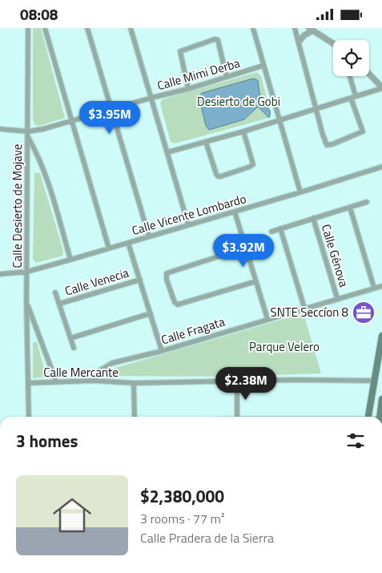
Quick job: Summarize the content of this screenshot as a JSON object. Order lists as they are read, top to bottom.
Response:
{
  "streets": {
    "street": [
      "Calle Mimi Derba",
      "Calle Desierto de Mojave",
      "Calle Vicente Lombardo",
      "Calle Génova",
      "Calle Venecia",
      "Calle Fragata",
      "Calle Mercante"
    ]
  },
  "crossings": [
    ["Calle Mimi Derba", "Calle Desierto de Mojave"],
    ["Calle Desierto de Mojave", "Calle Vicente Lombardo"],
    ["Calle Desierto de Mojave", "Calle Mercante"],
    ["Calle Génova", "Calle Fragata"],
    ["Calle Fragata", "Calle Mercante"]
  ],
  "parks": ["Desierto de Gobi", "Parque Velero"],
  "places": {
    "office": ["SNTE Seccíon 8"]
  },
  "page": {
    "status": "08:08",
    "price": ["$3.95M", "$3.92M", "$2.38M"],
    "heading": "3 homes",
    "list": [
      {
        "name": "$2,380,000",
        "note": "3 rooms · 77 m² · Calle Pradera de la Sierra"
      }
    ]
  }
}
